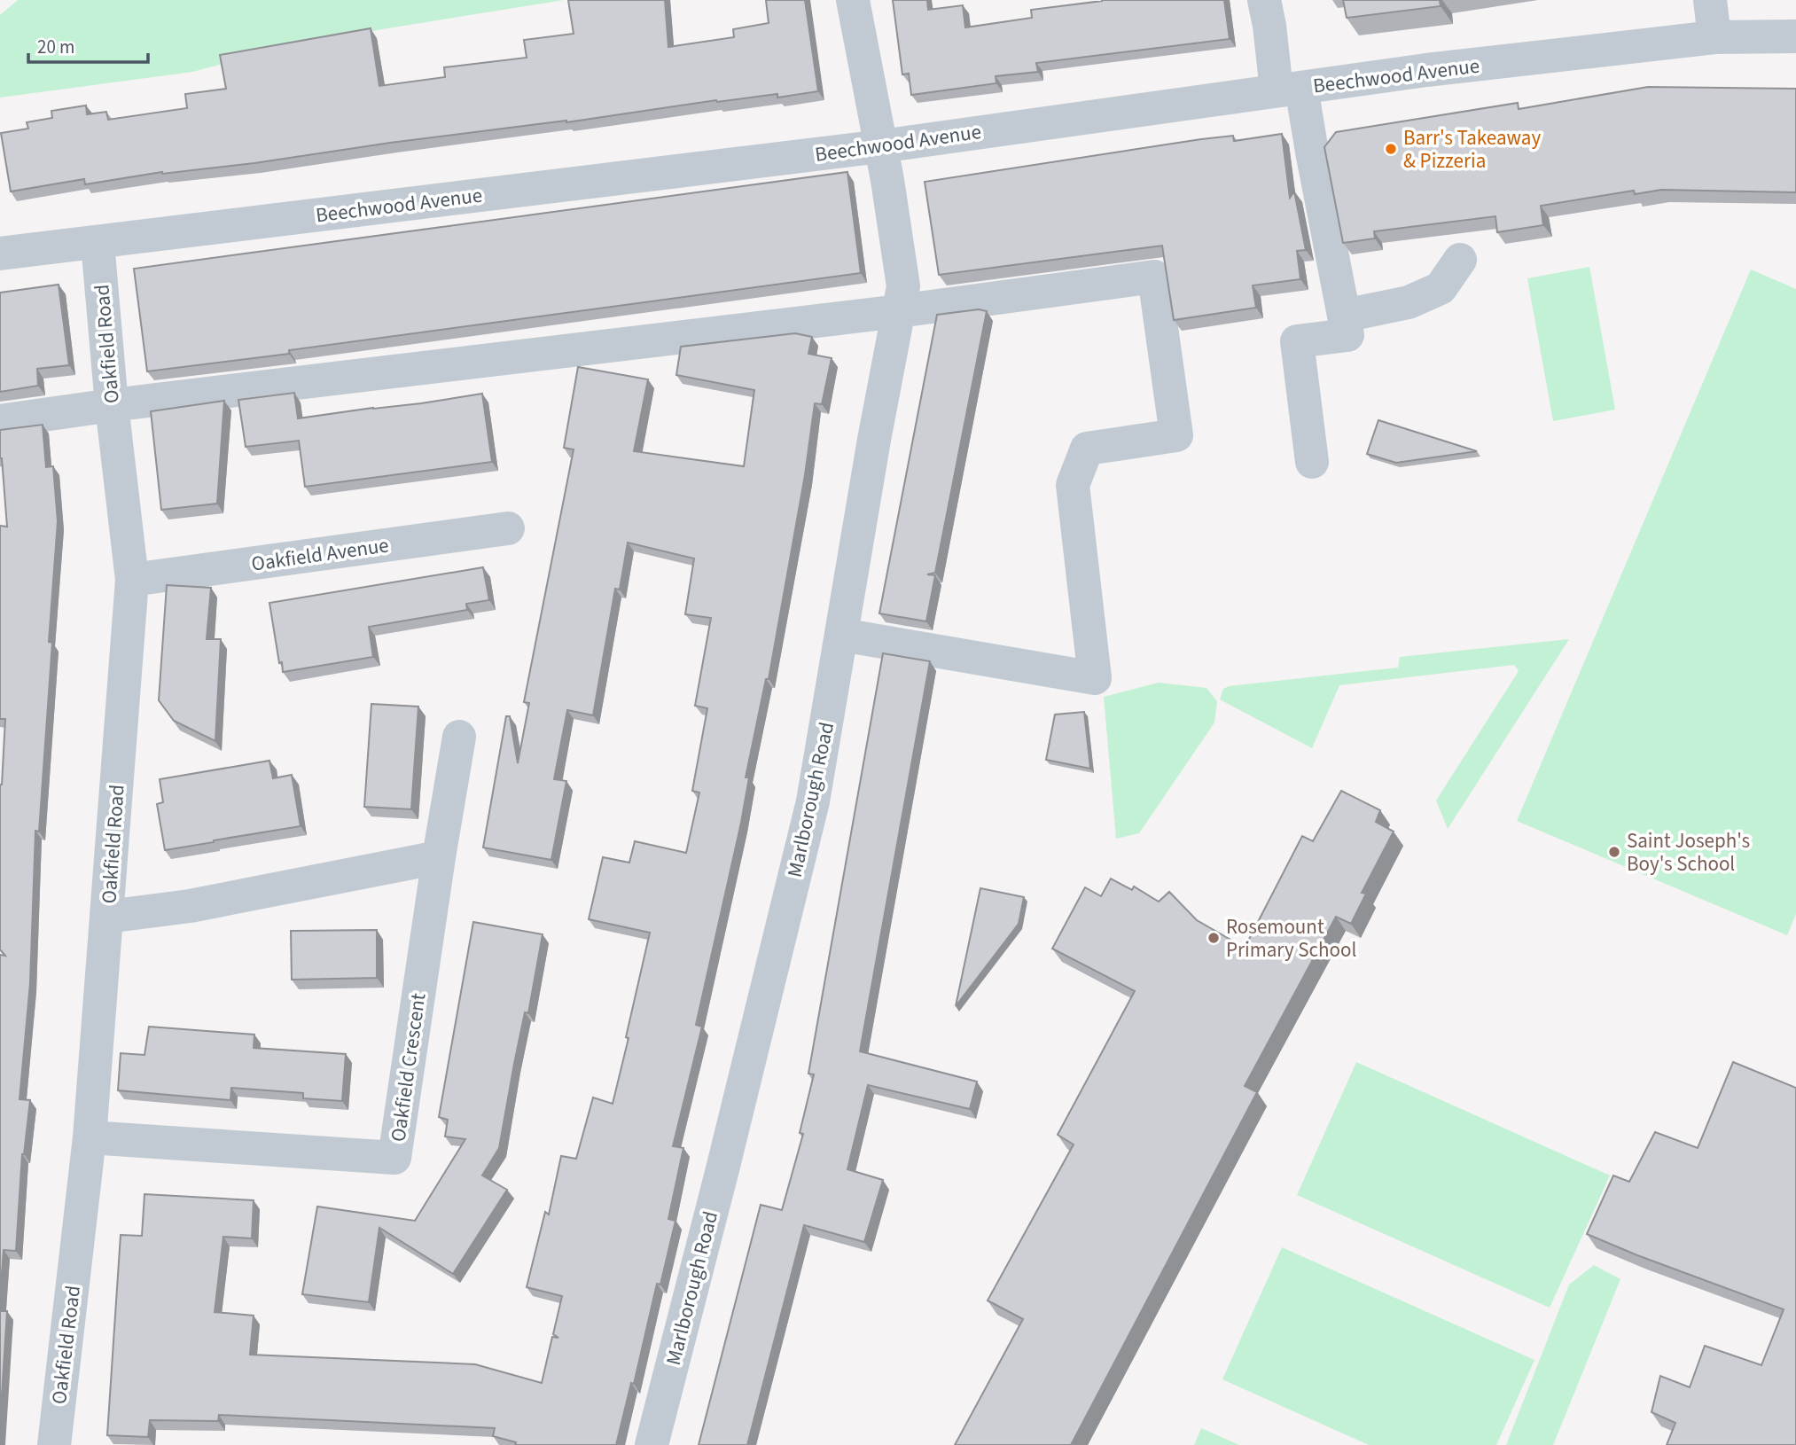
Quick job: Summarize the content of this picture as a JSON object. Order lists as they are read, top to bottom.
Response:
{
  "streets": {
    "street": [
      "Beechwood Avenue",
      "Oakfield Road",
      "Oakfield Avenue",
      "Marlborough Road",
      "Oakfield Crescent"
    ]
  },
  "crossings": [
    ["Beechwood Avenue", "Oakfield Road"],
    ["Beechwood Avenue", "Marlborough Road"],
    ["Oakfield Road", "Oakfield Avenue"],
    ["Oakfield Road", "Oakfield Crescent"]
  ],
  "places": ["Barr's Takeaway & Pizzeria", "Saint Joseph's Boy's School", "Rosemount Primary School"],
  "scale_bar": "20 m"
}
